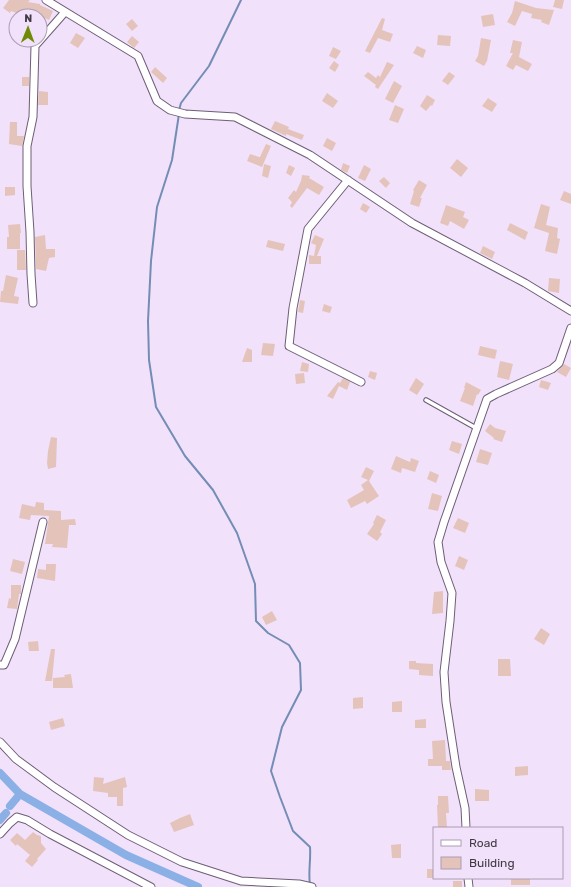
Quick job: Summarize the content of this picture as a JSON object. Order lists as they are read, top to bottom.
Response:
{
  "legend": ["Road", "Building"],
  "north": "top"
}
